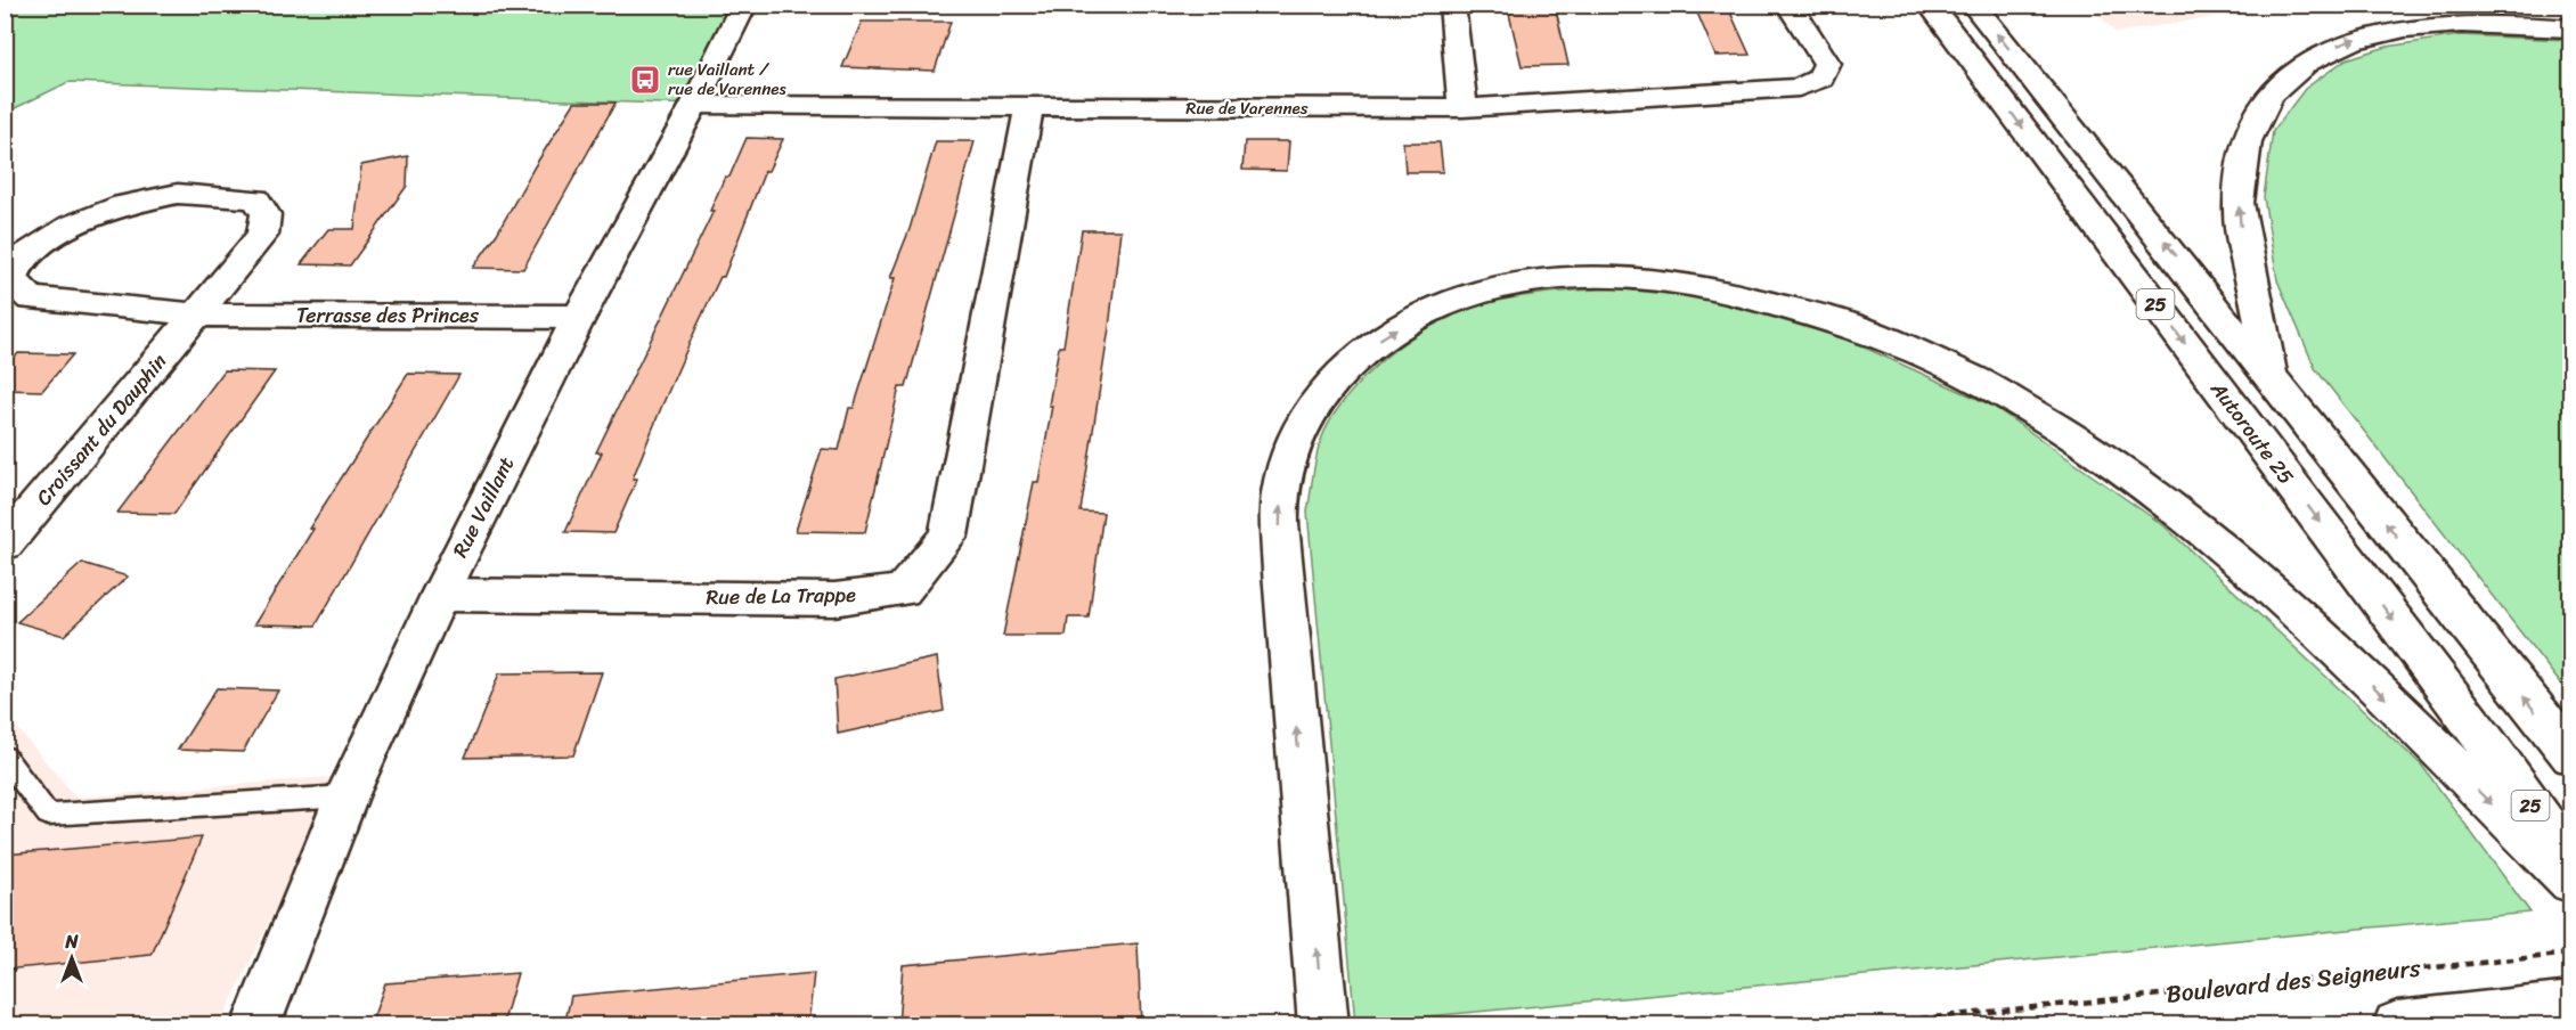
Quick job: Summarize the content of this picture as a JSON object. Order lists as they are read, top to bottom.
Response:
{
  "streets": {
    "main road": [
      "Rue de Varennes",
      "25",
      "Terrasse des Princes",
      "Croissant du Dauphin",
      "Autoroute 25",
      "Rue Vaillant",
      "Rue de La Trappe"
    ],
    "path": ["Boulevard des Seigneurs"]
  },
  "crossings": [
    ["Rue de Varennes", "Rue Vaillant"],
    ["Rue de Varennes", "Rue de La Trappe"],
    ["Terrasse des Princes", "Croissant du Dauphin"],
    ["Terrasse des Princes", "Rue Vaillant"],
    ["Rue Vaillant", "Rue de La Trappe"]
  ],
  "places": {
    "bus stop": ["rue Vaillant / rue de Varennes"]
  },
  "north": "top"
}
